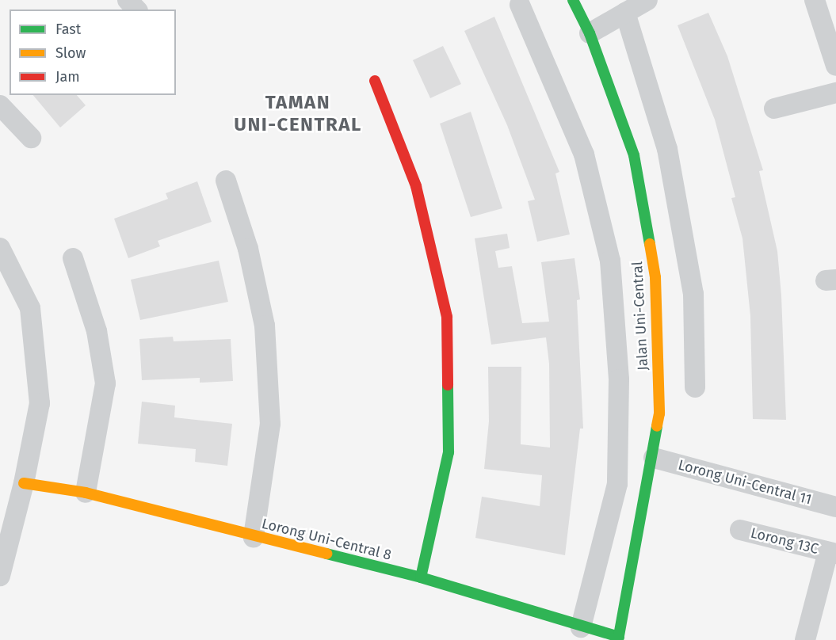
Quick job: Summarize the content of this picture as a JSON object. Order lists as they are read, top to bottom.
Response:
{
  "streets": {
    "street": [
      "Jalan Uni-Central",
      "Lorong Uni-Central 11",
      "Lorong Uni-Central 8",
      "Lorong 13C"
    ]
  },
  "crossings": [
    ["Jalan Uni-Central", "Lorong Uni-Central 11"],
    ["Jalan Uni-Central", "Lorong Uni-Central 8"]
  ],
  "districts": ["TAMAN UNI-CENTRAL"],
  "legend": ["Fast", "Slow", "Jam"]
}
